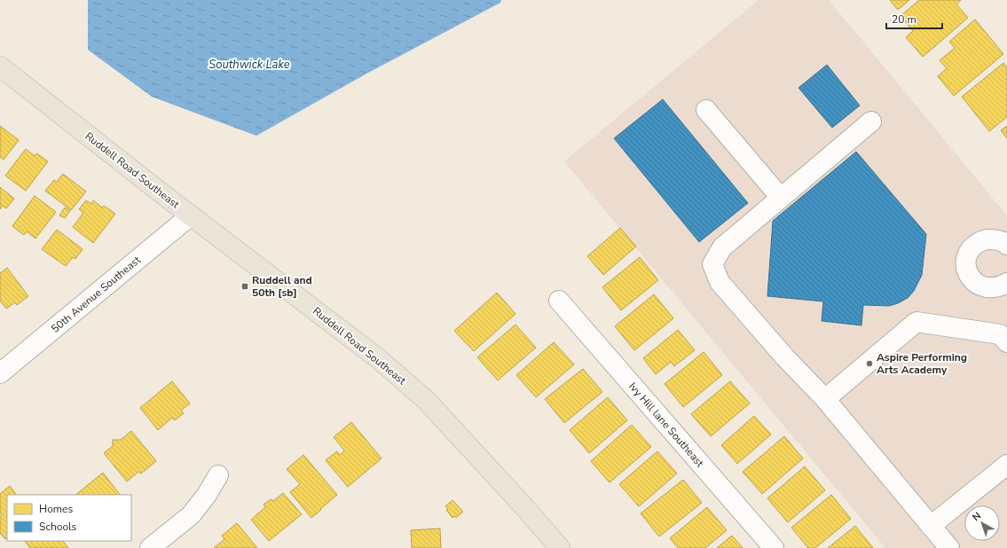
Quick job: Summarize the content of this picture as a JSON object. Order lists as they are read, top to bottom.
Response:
{
  "streets": {
    "main road": ["Ruddell Road Southeast"],
    "street": ["50th Avenue Southeast", "Ivy Hill lane Southeast"]
  },
  "crossings": [
    ["Ruddell Road Southeast", "50th Avenue Southeast"]
  ],
  "water": ["Southwick Lake"],
  "places": {
    "transit": ["Ruddell and 50th [sb]"],
    "other": ["Aspire Performing Arts Academy"]
  },
  "legend": ["Homes", "Schools"],
  "scale_bar": "20 m",
  "north": "top left"
}
